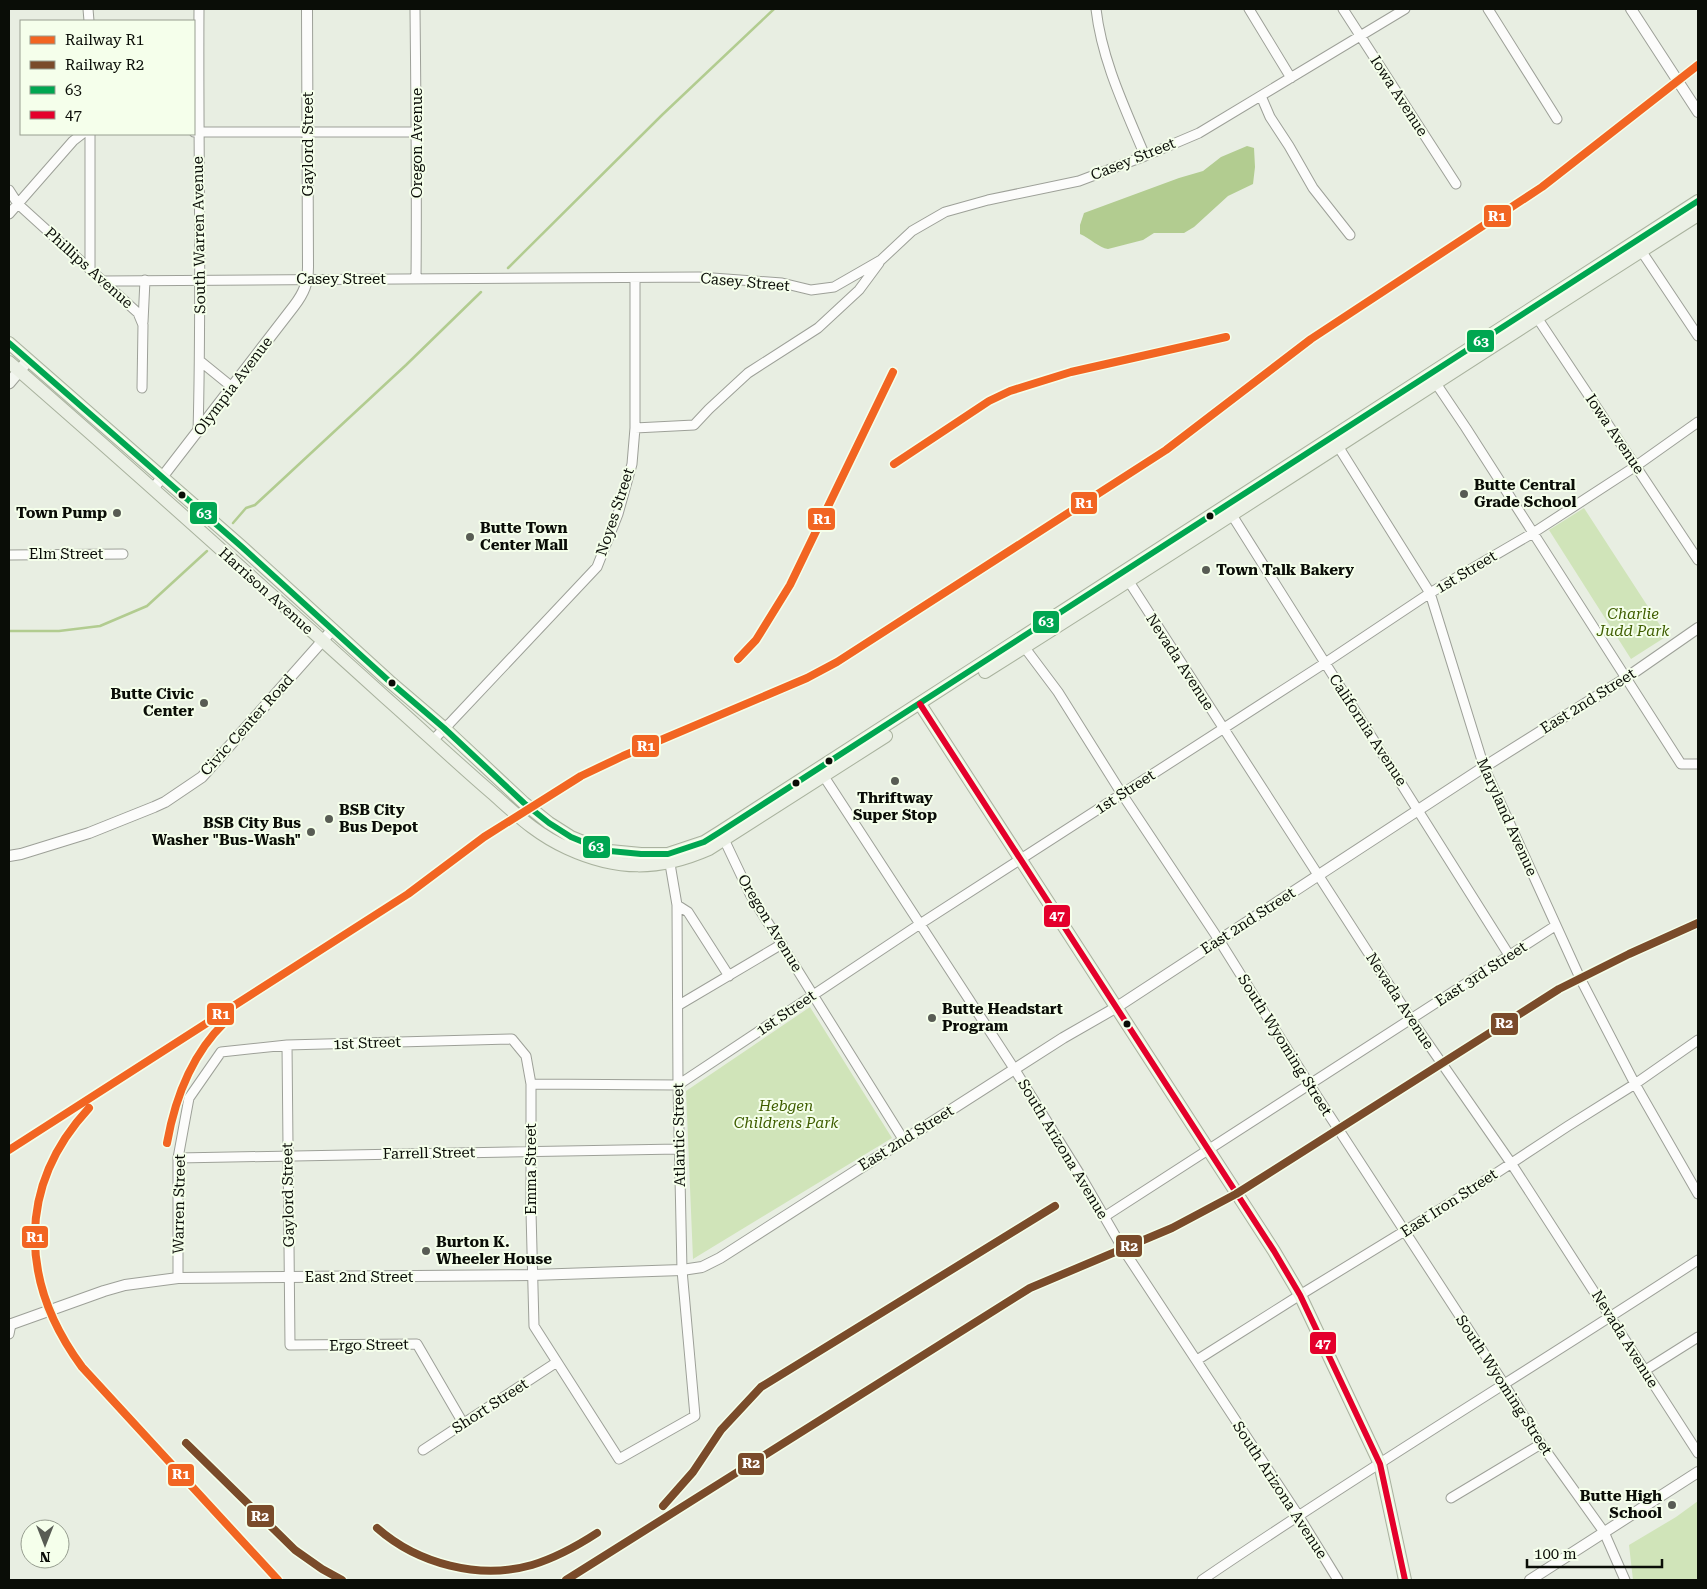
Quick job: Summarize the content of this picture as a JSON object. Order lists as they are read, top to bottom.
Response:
{
  "streets": {
    "main road": ["Harrison Avenue"],
    "street": [
      "Iowa Avenue",
      "Oregon Avenue",
      "Gaylord Street",
      "Casey Street",
      "South Warren Avenue",
      "Phillips Avenue",
      "Olympia Avenue",
      "Noyes Street",
      "Elm Street",
      "1st Street",
      "Nevada Avenue",
      "East 2nd Street",
      "Civic Center Road",
      "California Avenue",
      "Maryland Avenue",
      "East 3rd Street",
      "South Wyoming Street",
      "Atlantic Street",
      "South Arizona Avenue",
      "Farrell Street",
      "Emma Street",
      "East Iron Street",
      "Warren Street",
      "Ergo Street",
      "Short Street"
    ]
  },
  "crossings": [
    ["Iowa Avenue", "Casey Street"],
    ["Iowa Avenue", "1st Street"],
    ["Oregon Avenue", "Casey Street"],
    ["Oregon Avenue", "1st Street"],
    ["Oregon Avenue", "East 2nd Street"],
    ["Gaylord Street", "Casey Street"],
    ["Gaylord Street", "Olympia Avenue"],
    ["Gaylord Street", "1st Street"],
    ["Gaylord Street", "East 2nd Street"],
    ["Gaylord Street", "Farrell Street"],
    ["Gaylord Street", "Ergo Street"],
    ["Casey Street", "South Warren Avenue"],
    ["Casey Street", "Phillips Avenue"],
    ["Casey Street", "Olympia Avenue"],
    ["Casey Street", "Noyes Street"],
    ["South Warren Avenue", "Olympia Avenue"],
    ["Olympia Avenue", "Harrison Avenue"],
    ["Noyes Street", "Harrison Avenue"],
    ["1st Street", "Nevada Avenue"],
    ["1st Street", "California Avenue"],
    ["1st Street", "Maryland Avenue"],
    ["1st Street", "South Wyoming Street"],
    ["1st Street", "Atlantic Street"],
    ["1st Street", "South Arizona Avenue"],
    ["1st Street", "Emma Street"],
    ["1st Street", "Warren Street"],
    ["Harrison Avenue", "Civic Center Road"],
    ["Harrison Avenue", "Atlantic Street"],
    ["Nevada Avenue", "East 2nd Street"],
    ["Nevada Avenue", "East 3rd Street"],
    ["Nevada Avenue", "East Iron Street"],
    ["East 2nd Street", "California Avenue"],
    ["East 2nd Street", "Maryland Avenue"],
    ["East 2nd Street", "South Wyoming Street"],
    ["East 2nd Street", "Atlantic Street"],
    ["East 2nd Street", "South Arizona Avenue"],
    ["East 2nd Street", "Emma Street"],
    ["East 2nd Street", "Warren Street"],
    ["California Avenue", "East 3rd Street"],
    ["Maryland Avenue", "East 3rd Street"],
    ["Maryland Avenue", "East Iron Street"],
    ["East 3rd Street", "South Wyoming Street"],
    ["East 3rd Street", "South Arizona Avenue"],
    ["South Wyoming Street", "East Iron Street"],
    ["Atlantic Street", "Farrell Street"],
    ["Atlantic Street", "Emma Street"],
    ["South Arizona Avenue", "East Iron Street"],
    ["Farrell Street", "Emma Street"],
    ["Farrell Street", "Warren Street"],
    ["Emma Street", "Short Street"],
    ["Ergo Street", "Short Street"]
  ],
  "parks": ["Charlie Judd Park", "Hebgen Childrens Park"],
  "places": [
    "Butte Central Grade School",
    "Town Pump",
    "Butte Town Center Mall",
    "Town Talk Bakery",
    "Butte Civic Center",
    "Thriftway Super Stop",
    "BSB City Bus Depot",
    "BSB City Bus Washer \"Bus-Wash\"",
    "Butte Headstart Program",
    "Burton K. Wheeler House",
    "Butte High School"
  ],
  "lines": [
    "rail line R1",
    "transit line 63",
    "transit line 47",
    "rail line R2"
  ],
  "legend": [
    "Railway R1",
    "Railway R2",
    "63",
    "47"
  ],
  "scale_bar": "100 m",
  "north": "bottom"
}
